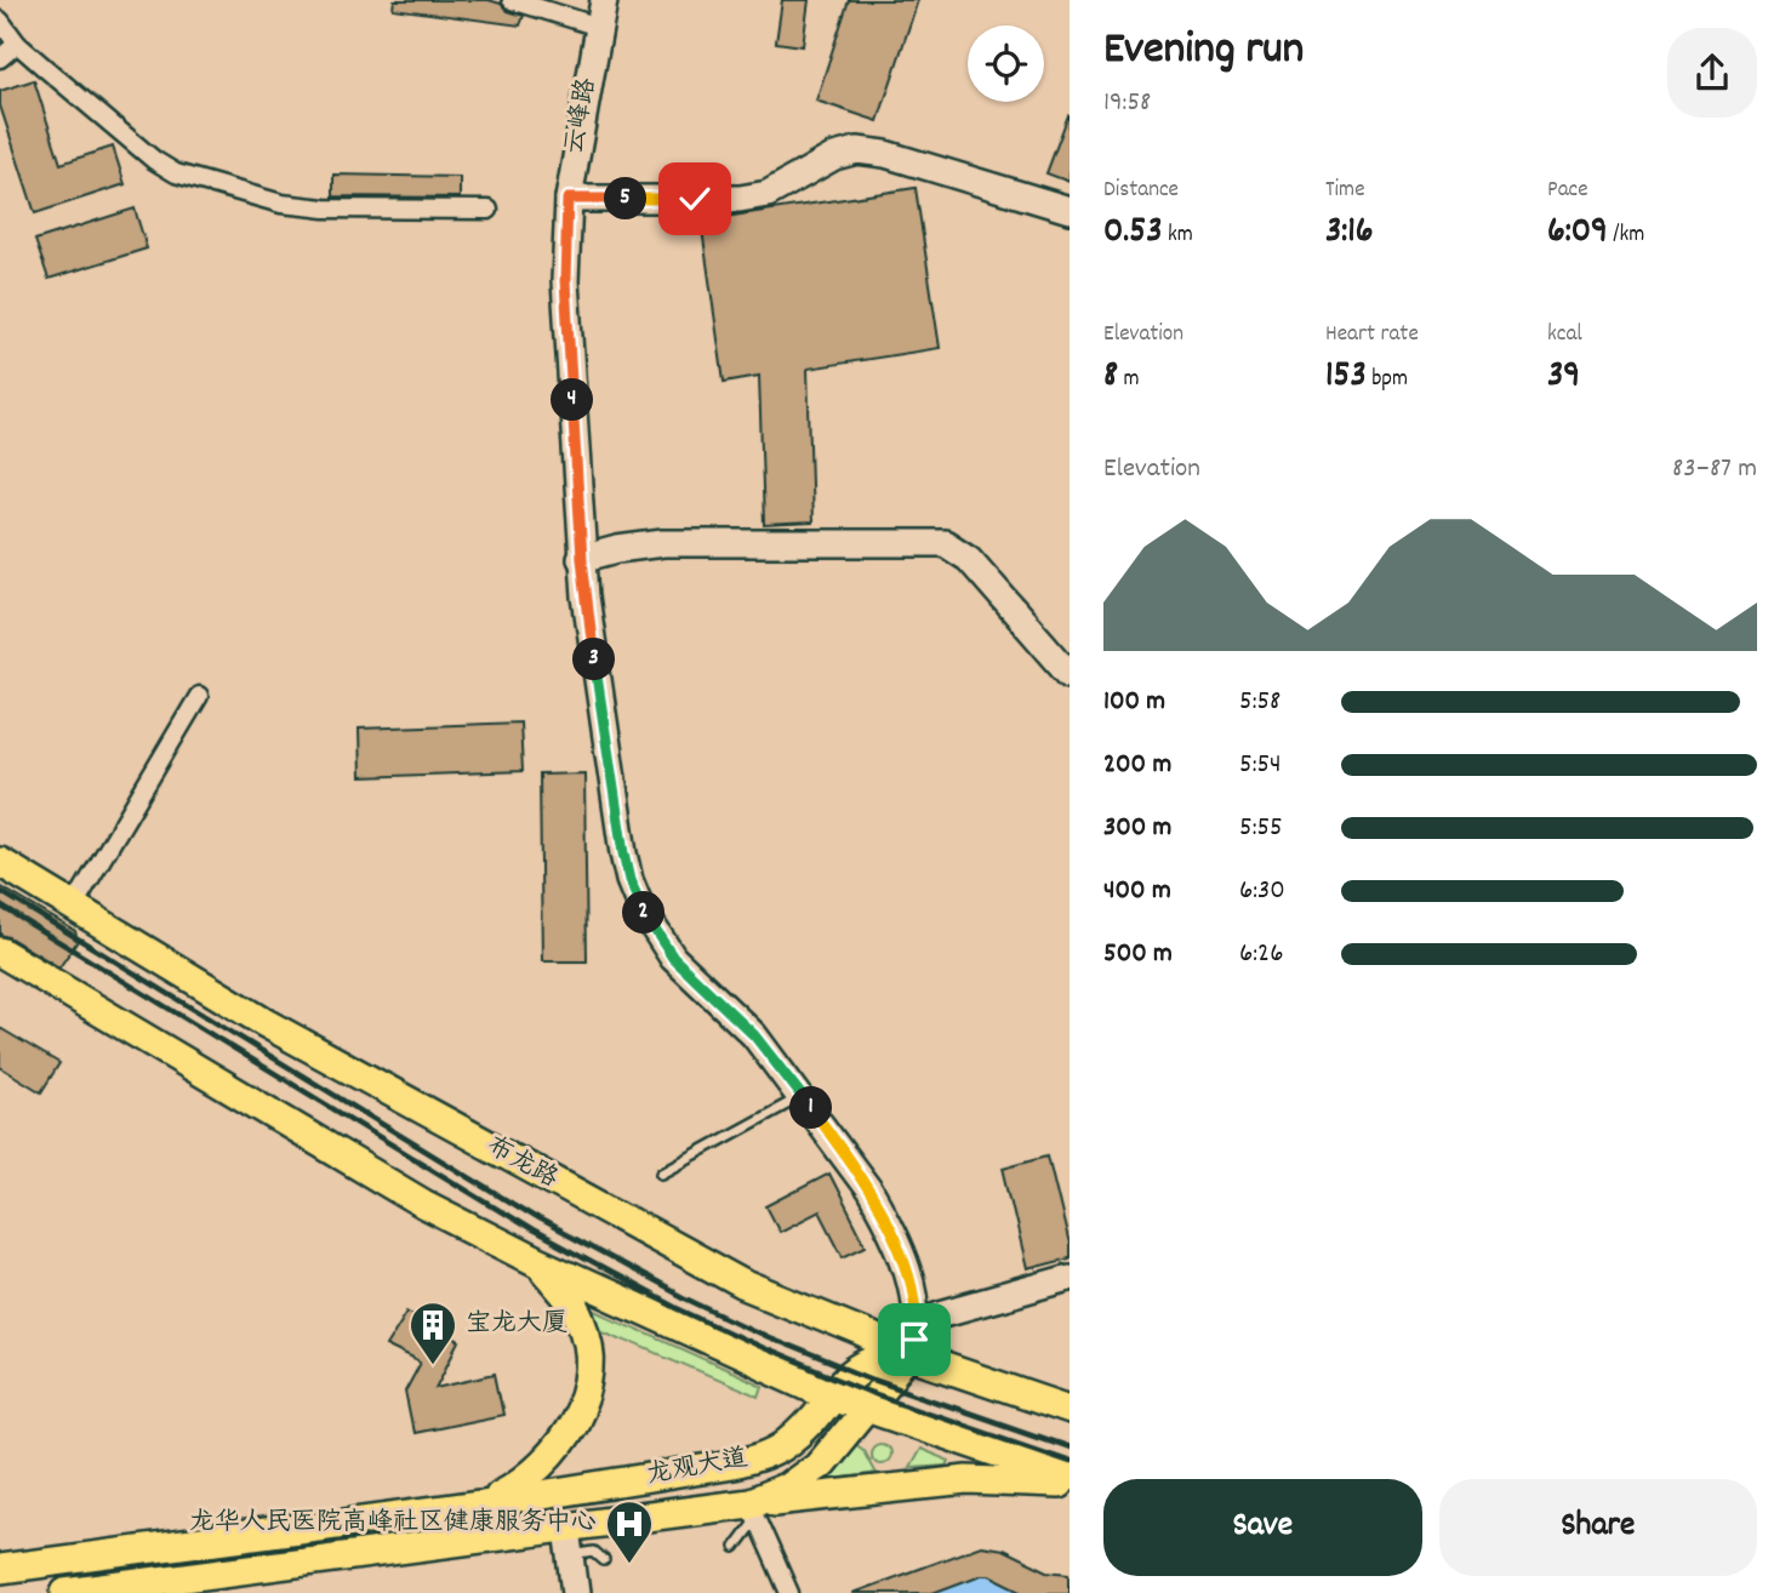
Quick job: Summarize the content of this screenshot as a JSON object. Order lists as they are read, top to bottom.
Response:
{
  "streets": {
    "main road": ["布龙路", "龙观大道"],
    "street": ["云峰路"]
  },
  "crossings": [
    ["云峰路", "布龙路"],
    ["云峰路", "龙观大道"],
    ["布龙路", "龙观大道"]
  ],
  "places": {
    "building": ["宝龙大厦"],
    "hospital": ["龙华人民医院高峰社区健康服务中心"]
  },
  "page": {
    "heading": ["Evening run", "19:58"],
    "stats": [
      ["Distance", "0.53 km"],
      ["Time", "3:16"],
      ["Pace", "6:09 /km"],
      ["Elevation", "8 m"],
      ["Heart rate", "153 bpm"],
      ["kcal", "39"]
    ],
    "pins": [
      "5",
      "4",
      "3",
      "2",
      "1"
    ],
    "chart": ["Elevation", "83–87 m"],
    "list": [
      {
        "name": "100 m",
        "note": "5:58"
      },
      {
        "name": "200 m",
        "note": "5:54"
      },
      {
        "name": "300 m",
        "note": "5:55"
      },
      {
        "name": "400 m",
        "note": "6:30"
      },
      {
        "name": "500 m",
        "note": "6:26"
      }
    ],
    "buttons": ["Save", "Share"]
  }
}
